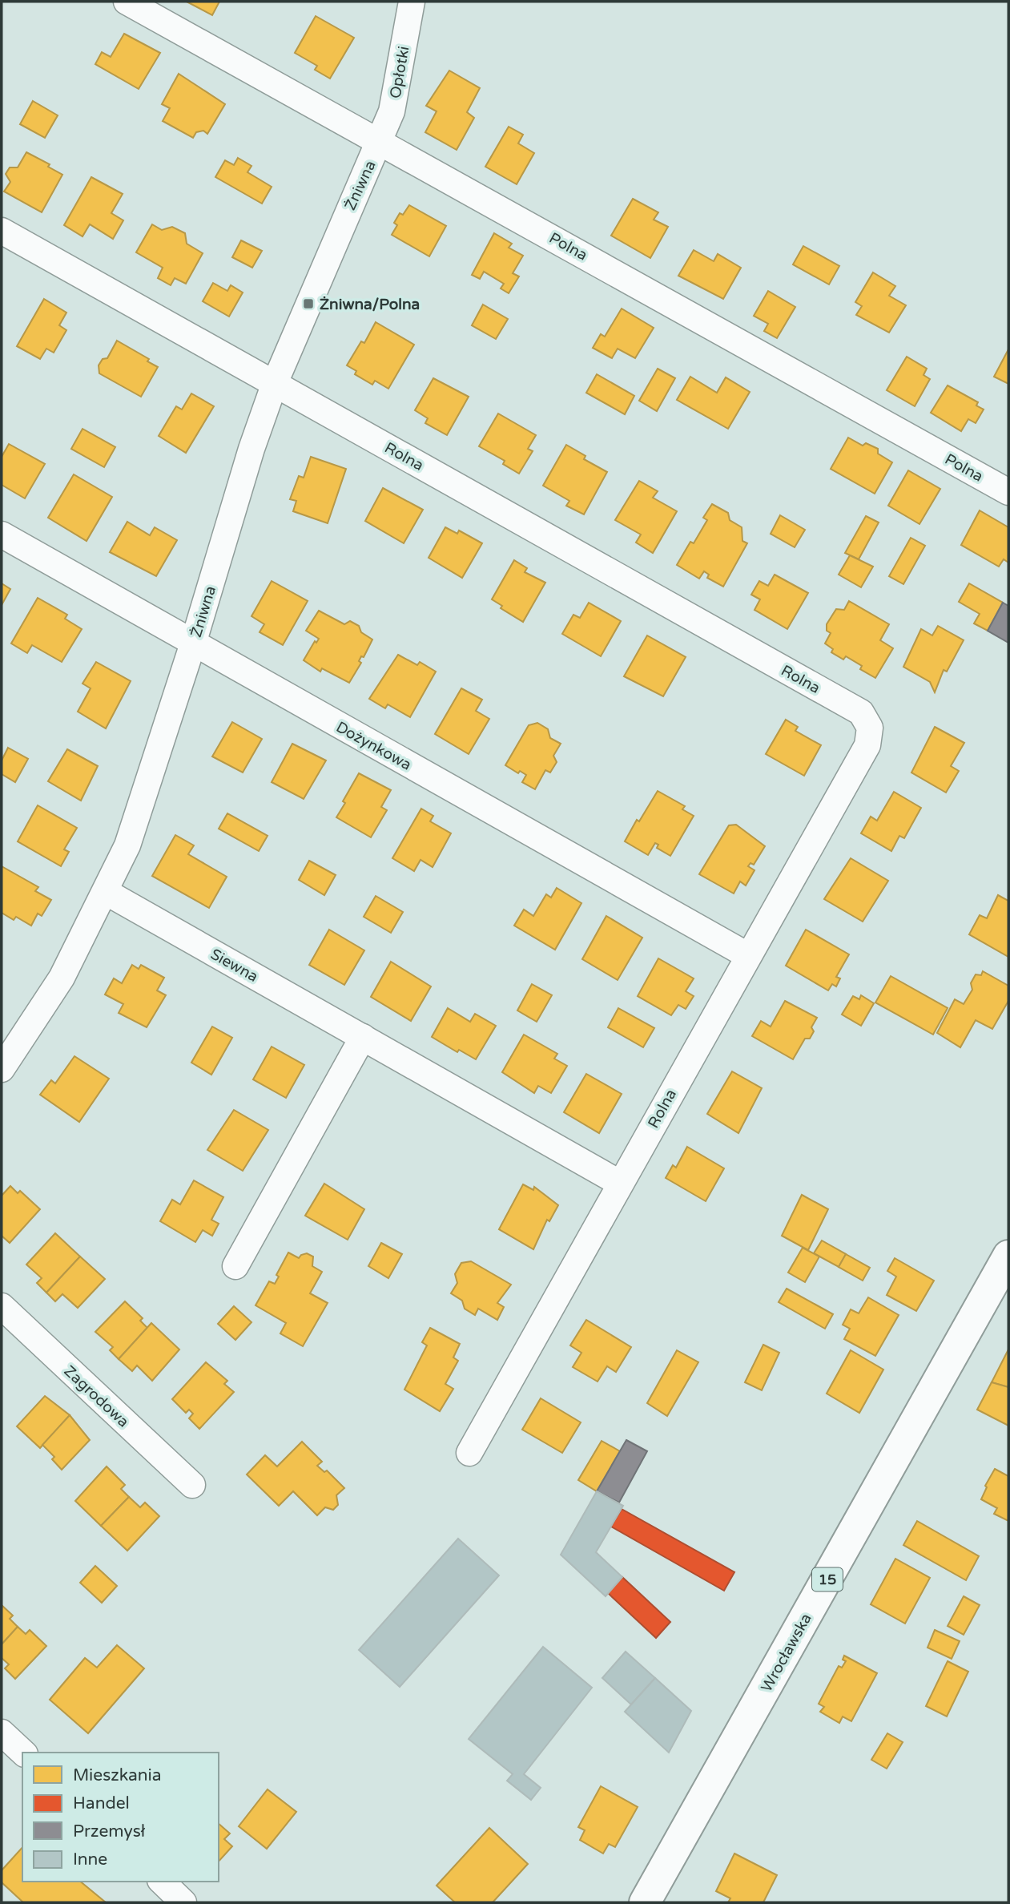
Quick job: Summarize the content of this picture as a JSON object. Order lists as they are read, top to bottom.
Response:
{
  "streets": {
    "main road": ["15", "Wrocławska"],
    "street": [
      "Opłotki",
      "Żniwna",
      "Polna",
      "Rolna",
      "Dożynkowa",
      "Siewna",
      "Zagrodowa"
    ]
  },
  "crossings": [
    ["Opłotki", "Żniwna"],
    ["Opłotki", "Polna"],
    ["Żniwna", "Polna"],
    ["Żniwna", "Rolna"],
    ["Żniwna", "Dożynkowa"],
    ["Żniwna", "Siewna"],
    ["Rolna", "Dożynkowa"],
    ["Rolna", "Siewna"]
  ],
  "places": {
    "transit": ["Żniwna/Polna"]
  },
  "legend": [
    "Mieszkania",
    "Handel",
    "Przemysł",
    "Inne"
  ]
}
